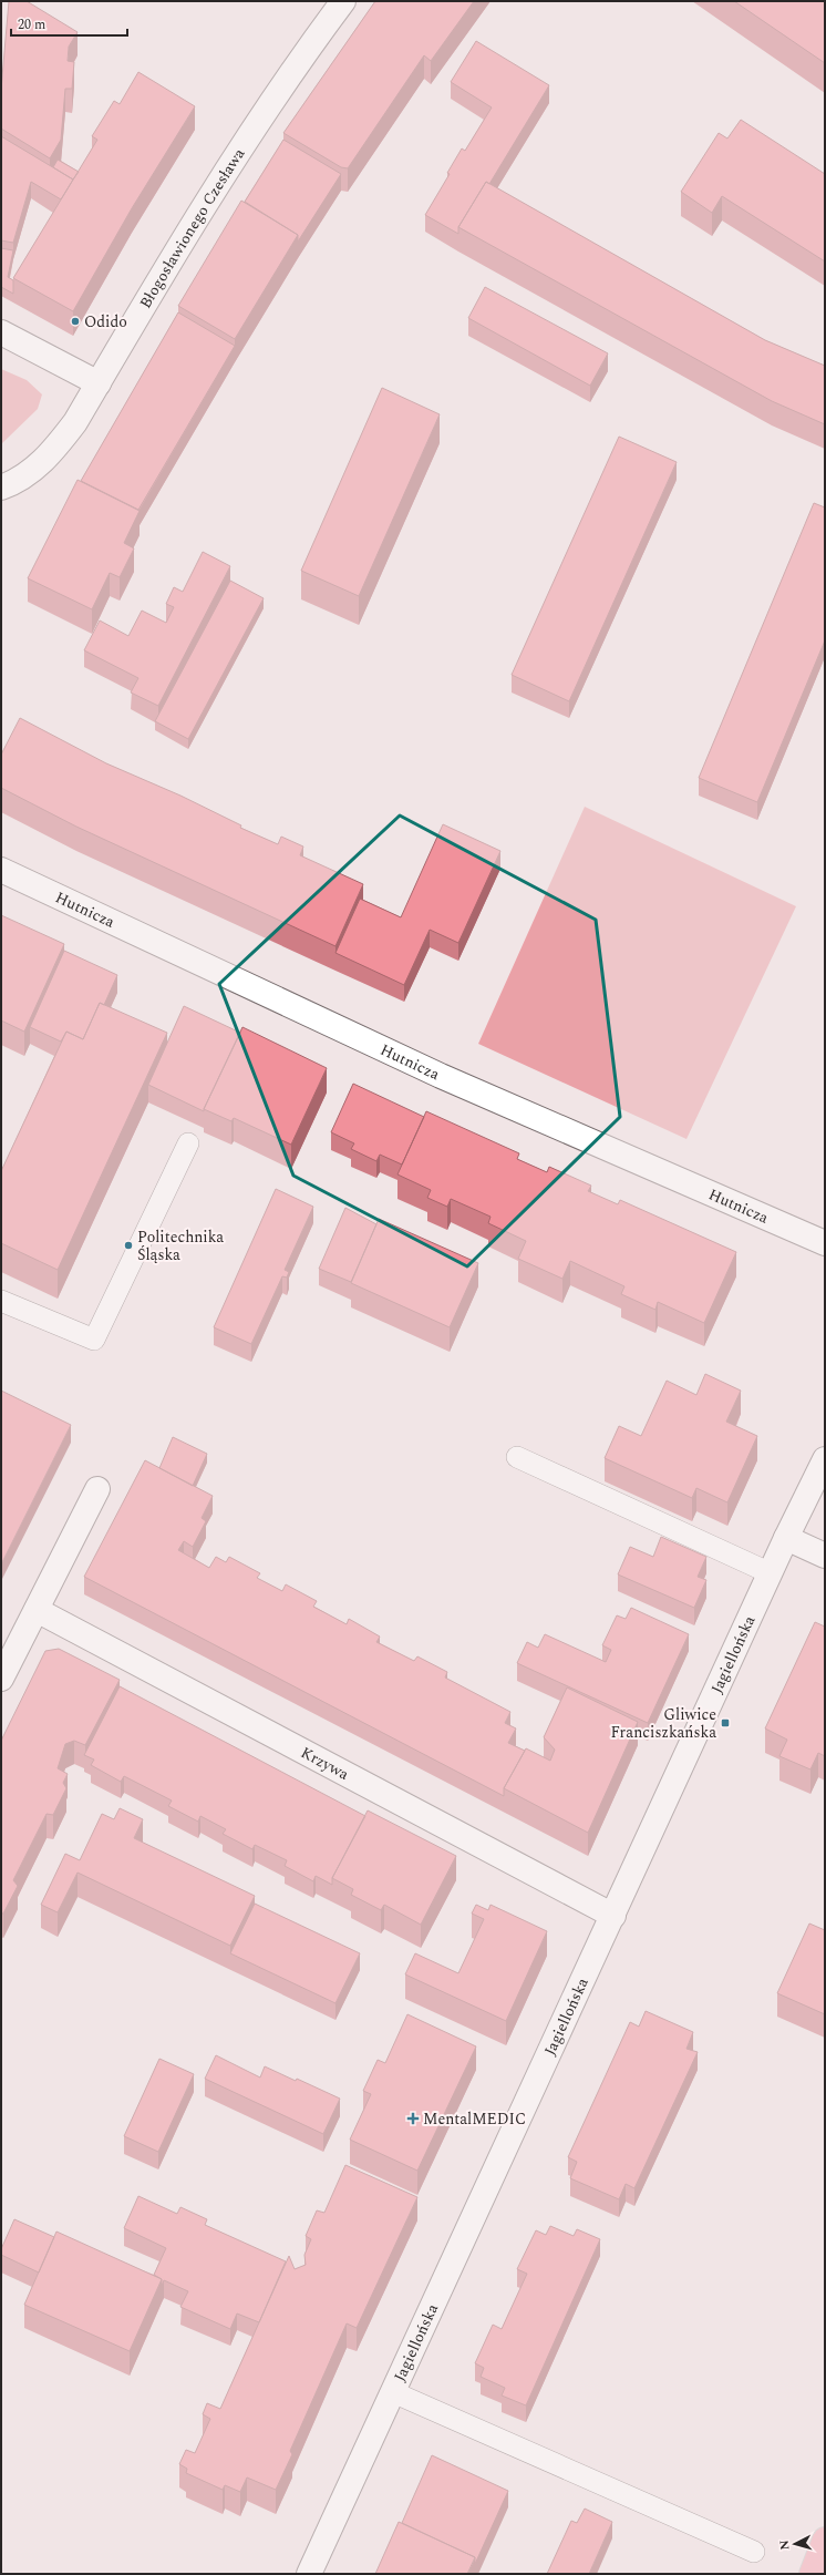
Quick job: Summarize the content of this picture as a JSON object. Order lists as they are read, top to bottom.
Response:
{
  "streets": {
    "street": [
      "Błogosławionego Czesława",
      "Hutnicza",
      "Jagiellońska",
      "Krzywa"
    ]
  },
  "crossings": [
    ["Jagiellońska", "Krzywa"]
  ],
  "places": {
    "other": ["Odido", "Politechnika Śląska"],
    "transit": ["Gliwice Franciszkańska"],
    "health": ["MentalMEDIC"]
  },
  "scale_bar": "20 m",
  "north": "left"
}
